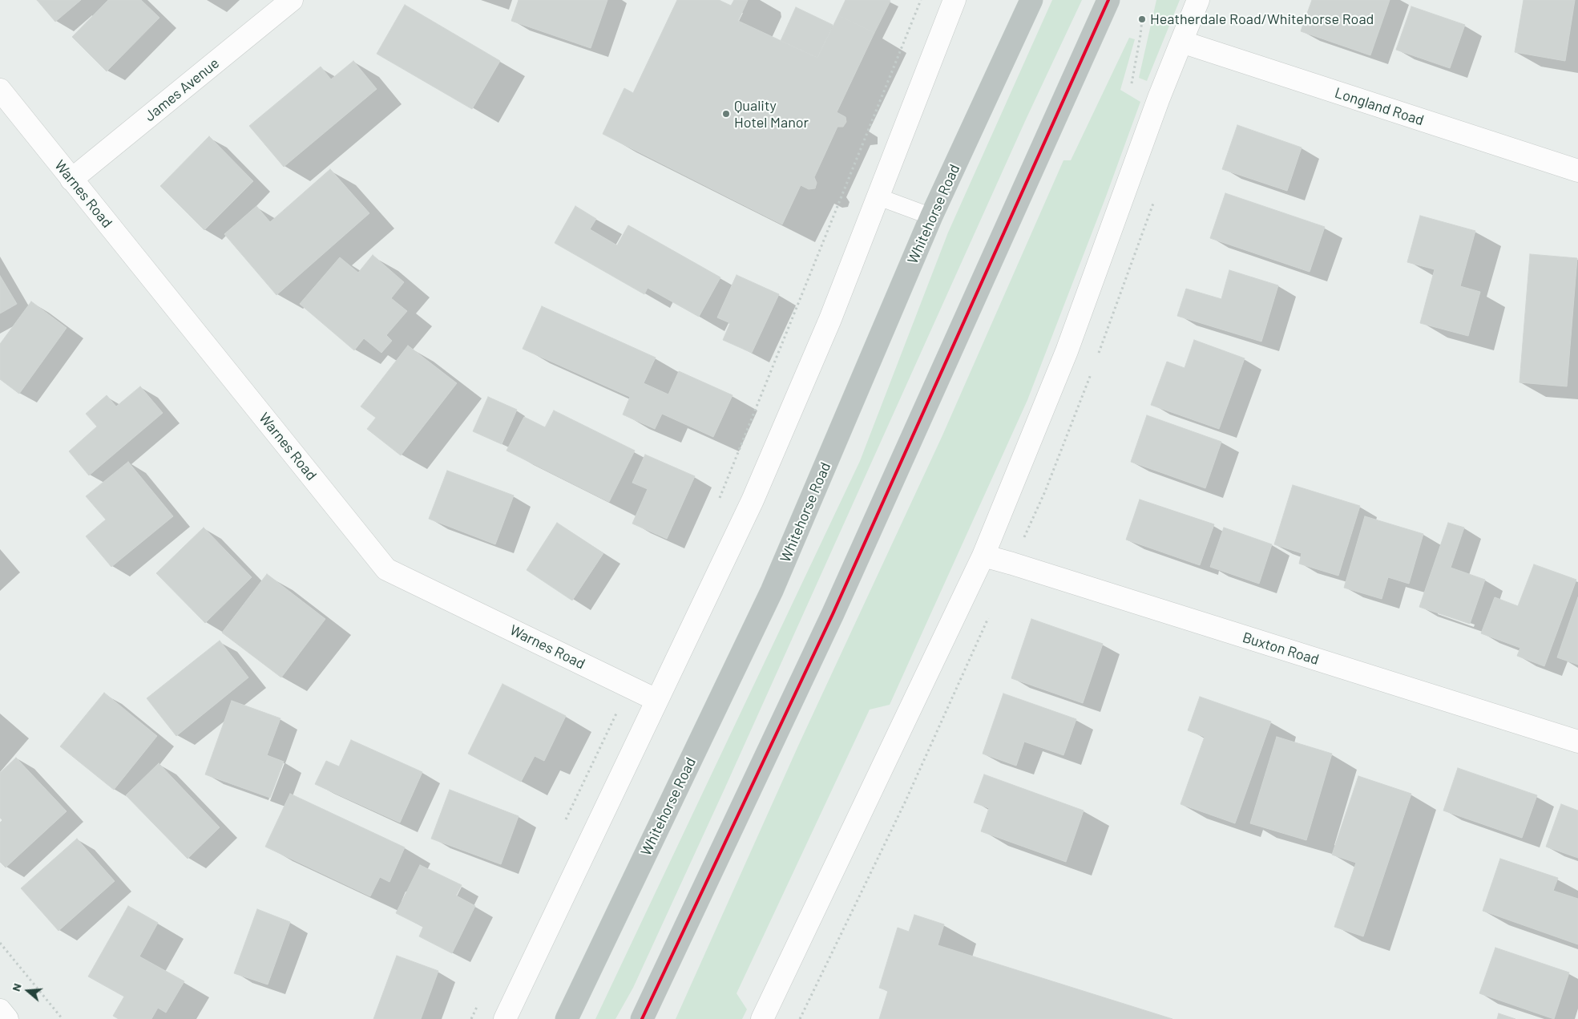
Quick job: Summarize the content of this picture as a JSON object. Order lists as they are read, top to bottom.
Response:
{
  "streets": {
    "highway": ["Whitehorse Road"],
    "street": [
      "James Avenue",
      "Longland Road",
      "Warnes Road",
      "Buxton Road"
    ]
  },
  "crossings": [
    ["James Avenue", "Warnes Road"]
  ],
  "places": ["Heatherdale Road/Whitehorse Road", "Quality Hotel Manor"],
  "north": "left"
}
